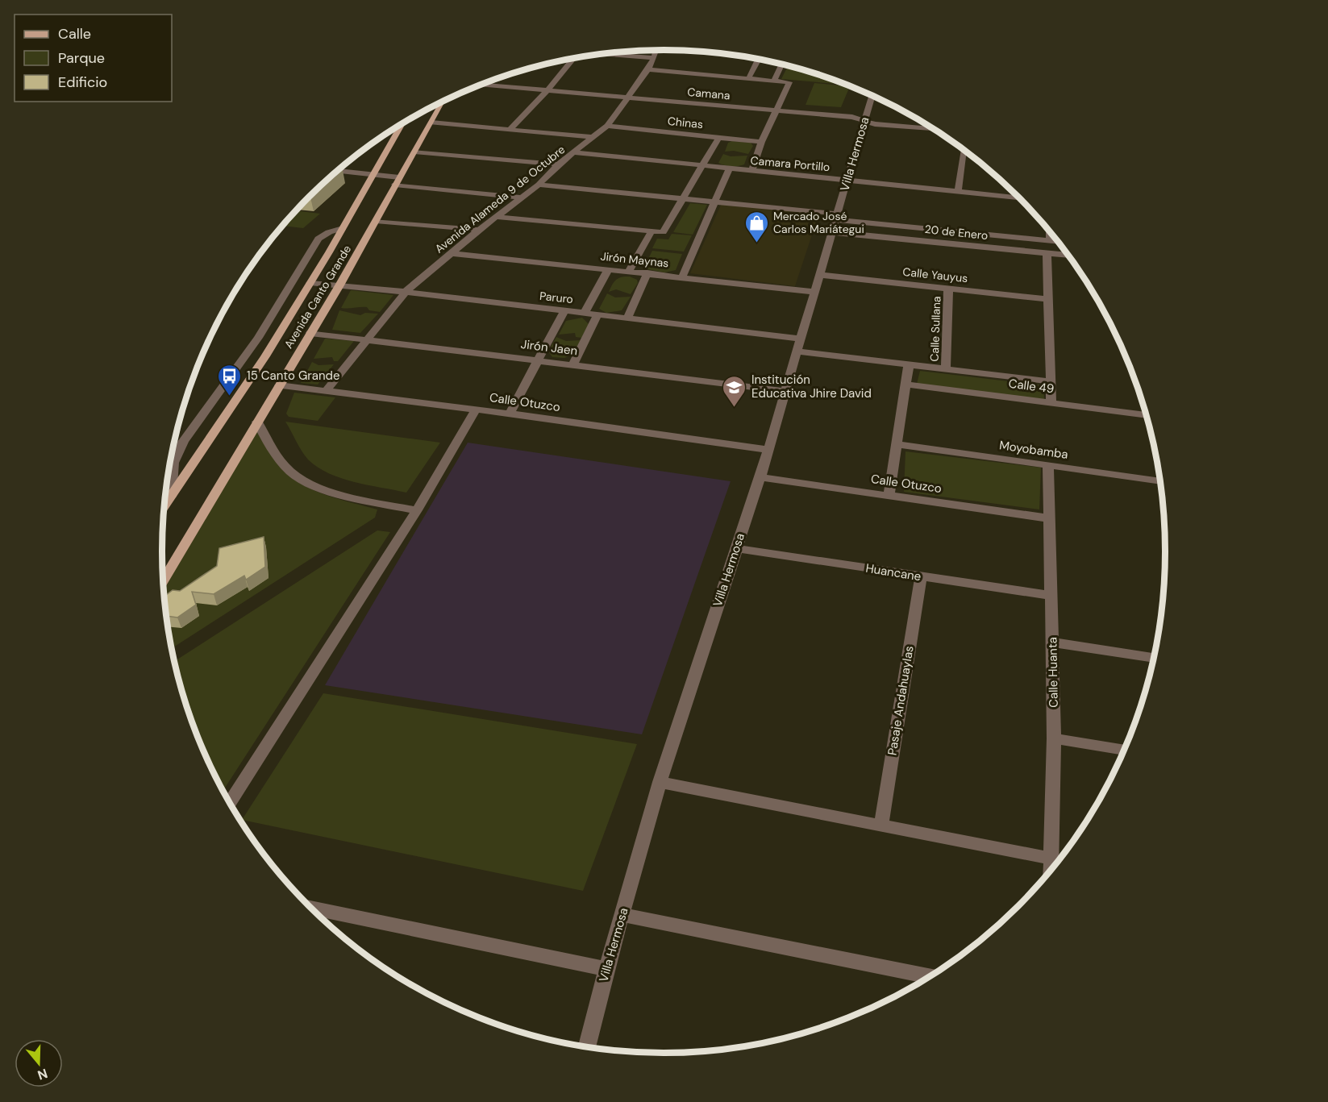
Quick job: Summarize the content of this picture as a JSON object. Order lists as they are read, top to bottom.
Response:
{
  "streets": {
    "main road": ["Avenida Canto Grande"],
    "street": [
      "Camana",
      "Chinas",
      "Villa Hermosa",
      "Camara Portillo",
      "Avenida Alameda 9 de Octubre",
      "20 de Enero",
      "Jirón Maynas",
      "Calle Yauyus",
      "Paruro",
      "Calle Sullana",
      "Jirón Jaen",
      "Calle 49",
      "Calle Otuzco",
      "Moyobamba",
      "Huancane",
      "Calle Huanta",
      "Pasaje Andahuaylas"
    ]
  },
  "crossings": [
    ["Camana", "Villa Hermosa"],
    ["Camana", "Avenida Alameda 9 de Octubre"],
    ["Chinas", "Avenida Alameda 9 de Octubre"],
    ["Villa Hermosa", "Camara Portillo"],
    ["Villa Hermosa", "20 de Enero"],
    ["Villa Hermosa", "Jirón Maynas"],
    ["Villa Hermosa", "Calle Yauyus"],
    ["Villa Hermosa", "Paruro"],
    ["Villa Hermosa", "Jirón Jaen"],
    ["Villa Hermosa", "Calle Otuzco"],
    ["Villa Hermosa", "Huancane"],
    ["Camara Portillo", "Avenida Alameda 9 de Octubre"],
    ["Avenida Alameda 9 de Octubre", "Jirón Maynas"],
    ["Avenida Alameda 9 de Octubre", "Paruro"],
    ["Avenida Alameda 9 de Octubre", "Jirón Jaen"],
    ["Avenida Alameda 9 de Octubre", "Calle Otuzco"],
    ["Calle Yauyus", "Calle Sullana"],
    ["Avenida Canto Grande", "Paruro"],
    ["Avenida Canto Grande", "Jirón Jaen"],
    ["Avenida Canto Grande", "Calle Otuzco"],
    ["Calle Otuzco", "Calle Huanta"],
    ["Moyobamba", "Calle Huanta"],
    ["Huancane", "Calle Huanta"],
    ["Huancane", "Pasaje Andahuaylas"]
  ],
  "places": {
    "shop": ["Mercado José Carlos Mariátegui"],
    "bus stop": ["15 Canto Grande"],
    "school or university": ["Institución Educativa Jhire David"]
  },
  "legend": ["Calle", "Parque", "Edificio"],
  "north": "bottom"
}
